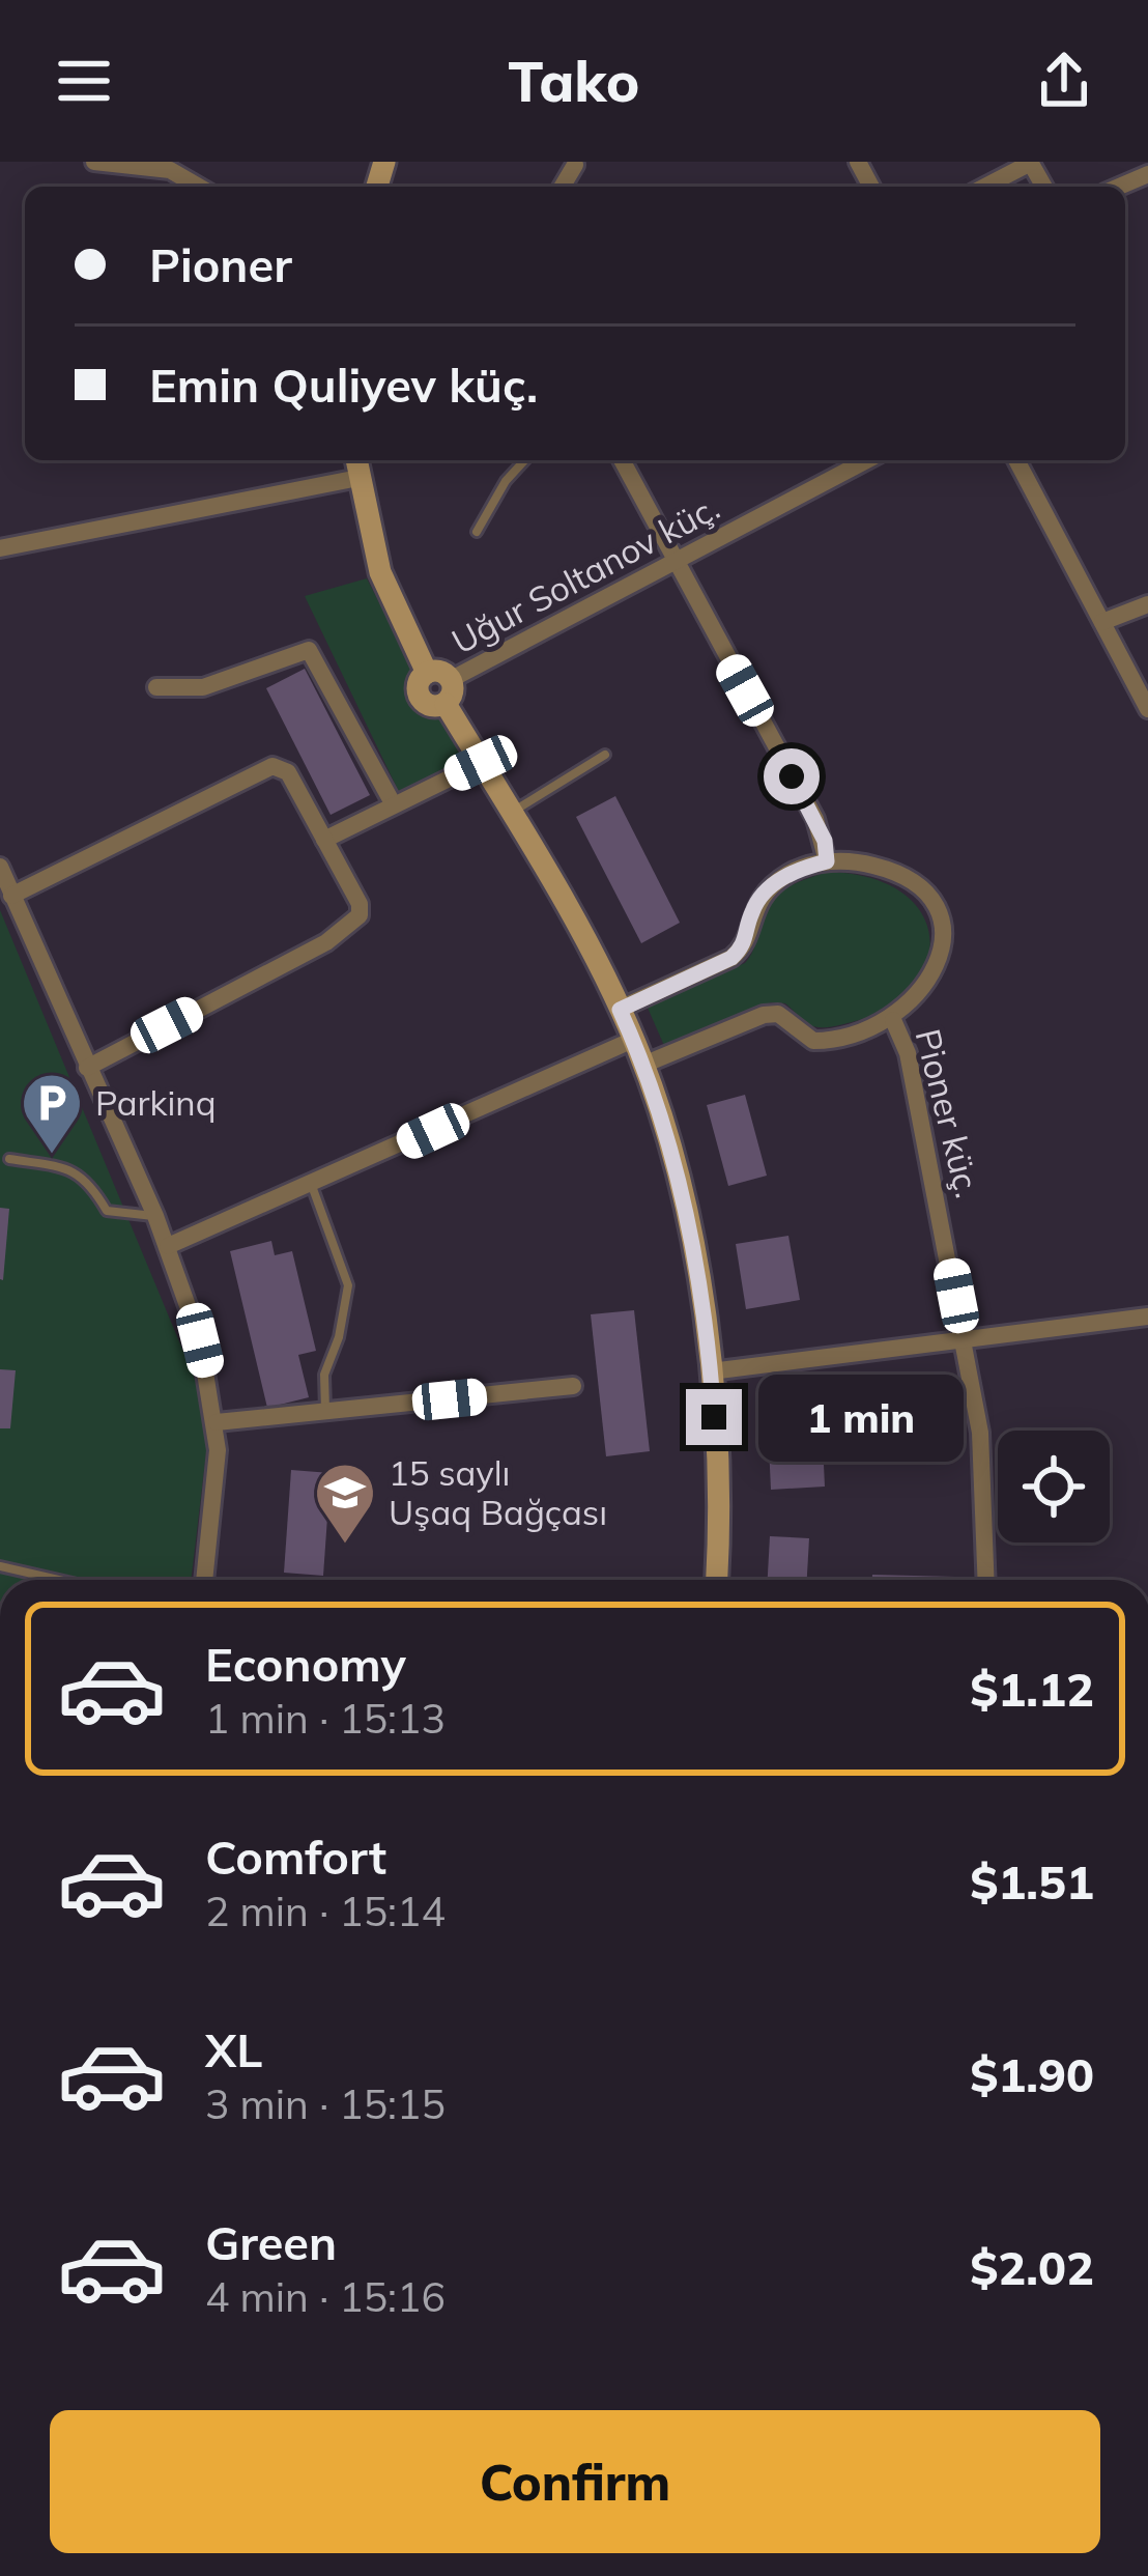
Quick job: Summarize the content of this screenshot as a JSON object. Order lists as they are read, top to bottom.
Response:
{
  "streets": {
    "street": ["Uğur Soltanov küç.", "Pioner küç."]
  },
  "places": {
    "parking": ["Parkinq"],
    "school or university": ["15 saylı Uşaq Bağçası"]
  },
  "page": {
    "header": "Tako",
    "banner": ["Pioner", "Emin Quliyev küç."],
    "bubble": "1 min",
    "list": [
      {
        "name": "Economy",
        "note": "1 min · 15:13",
        "value": "$1.12"
      },
      {
        "name": "Comfort",
        "note": "2 min · 15:14",
        "value": "$1.51"
      },
      {
        "name": "XL",
        "note": "3 min · 15:15",
        "value": "$1.90"
      },
      {
        "name": "Green",
        "note": "4 min · 15:16",
        "value": "$2.02"
      }
    ],
    "buttons": "Confirm"
  }
}
